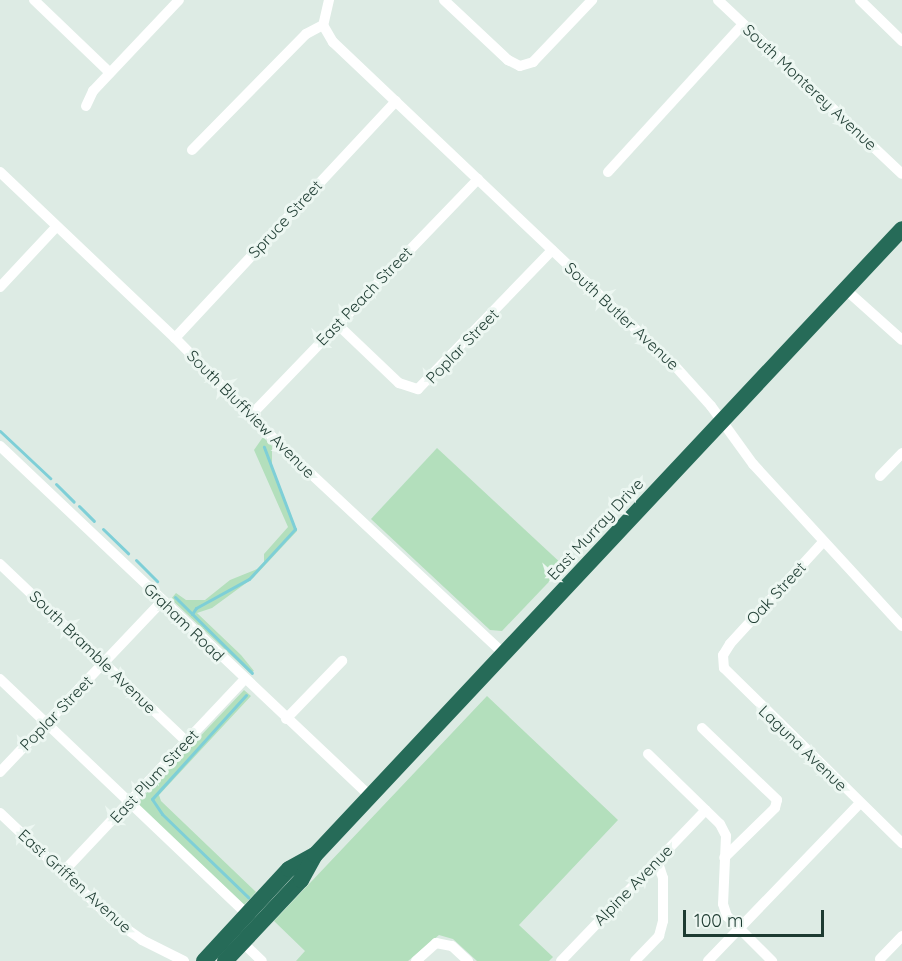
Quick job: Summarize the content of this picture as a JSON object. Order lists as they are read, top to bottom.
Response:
{
  "streets": {
    "highway": ["East Murray Drive"],
    "street": [
      "South Monterey Avenue",
      "Spruce Street",
      "East Peach Street",
      "South Butler Avenue",
      "Poplar Street",
      "South Bluffview Avenue",
      "Oak Street",
      "Graham Road",
      "South Bramble Avenue",
      "Laguna Avenue",
      "East Plum Street",
      "East Griffen Avenue",
      "Alpine Avenue"
    ]
  },
  "crossings": [
    ["Spruce Street", "South Butler Avenue"],
    ["Spruce Street", "South Bluffview Avenue"],
    ["East Peach Street", "South Butler Avenue"],
    ["East Peach Street", "Poplar Street"],
    ["East Peach Street", "South Bluffview Avenue"],
    ["South Butler Avenue", "Poplar Street"],
    ["South Butler Avenue", "East Murray Drive"],
    ["South Butler Avenue", "Oak Street"],
    ["Poplar Street", "Graham Road"],
    ["Poplar Street", "South Bramble Avenue"],
    ["South Bluffview Avenue", "East Murray Drive"],
    ["East Murray Drive", "Graham Road"],
    ["Oak Street", "Laguna Avenue"],
    ["Graham Road", "East Plum Street"],
    ["South Bramble Avenue", "East Plum Street"],
    ["East Plum Street", "East Griffen Avenue"]
  ],
  "scale_bar": "100 m"
}
